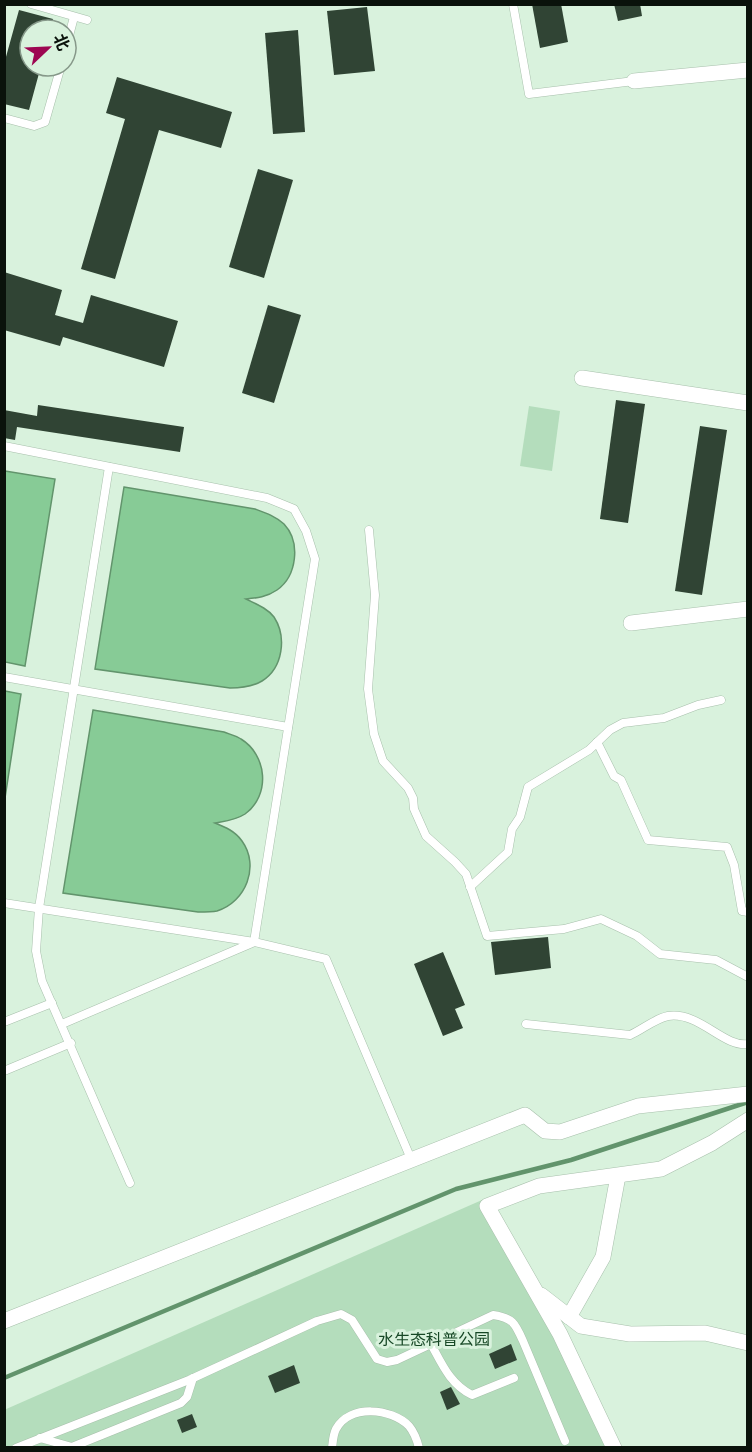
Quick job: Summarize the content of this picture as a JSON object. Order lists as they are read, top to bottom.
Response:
{
  "parks": ["水生态科普公园"],
  "north": "top right"
}
